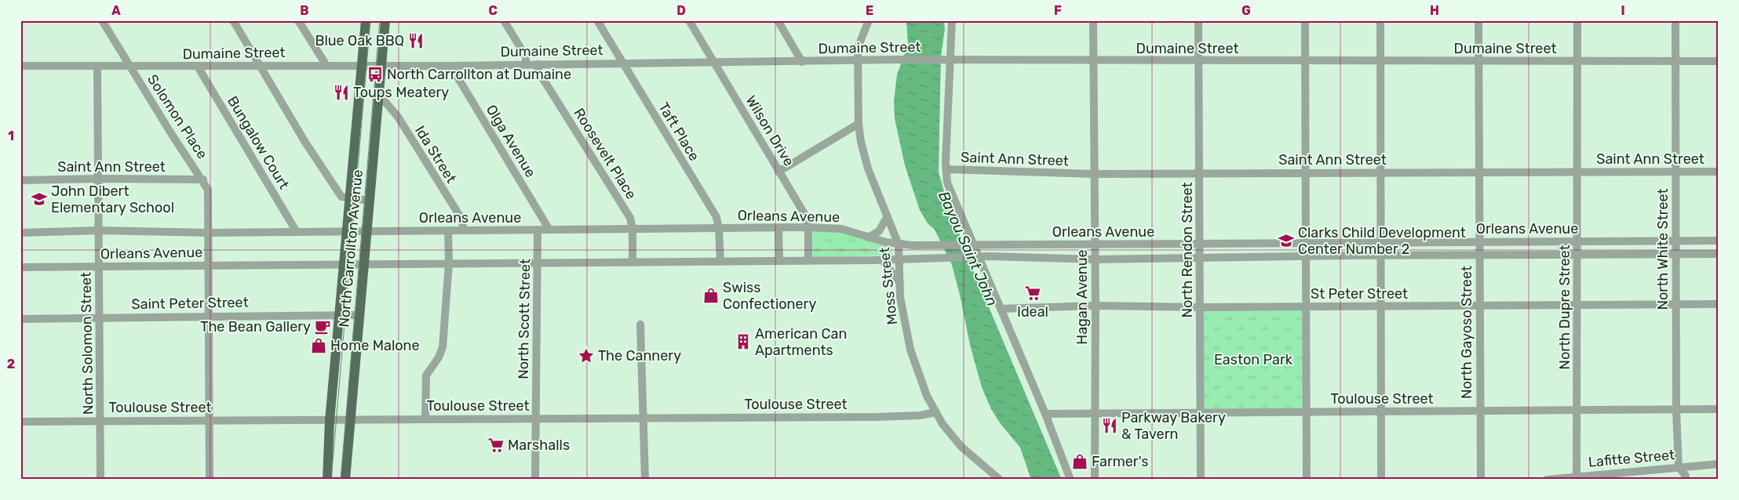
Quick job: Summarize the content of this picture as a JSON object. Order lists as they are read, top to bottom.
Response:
{
  "streets": {
    "main road": ["North Carrollton Avenue"],
    "street": [
      "Dumaine Street",
      "Solomon Place",
      "Wilson Drive",
      "Taft Place",
      "Olga Avenue",
      "Bungalow Court",
      "Roosevelt Place",
      "Ida Street",
      "Saint Ann Street",
      "Orleans Avenue",
      "North White Street",
      "North Rendon Street",
      "Moss Street",
      "St Peter Street",
      "Hagan Avenue",
      "Saint Peter Street",
      "North Dupre Street",
      "North Scott Street",
      "North Gayoso Street",
      "North Solomon Street",
      "Toulouse Street",
      "Lafitte Street"
    ]
  },
  "crossings": [
    ["Dumaine Street", "Solomon Place"],
    ["Dumaine Street", "Wilson Drive"],
    ["Dumaine Street", "Taft Place"],
    ["Dumaine Street", "Olga Avenue"],
    ["Dumaine Street", "Bungalow Court"],
    ["Dumaine Street", "Roosevelt Place"],
    ["Dumaine Street", "North Carrollton Avenue"],
    ["Dumaine Street", "North White Street"],
    ["Dumaine Street", "North Rendon Street"],
    ["Dumaine Street", "Moss Street"],
    ["Dumaine Street", "Hagan Avenue"],
    ["Dumaine Street", "North Dupre Street"],
    ["Dumaine Street", "North Gayoso Street"],
    ["Dumaine Street", "North Solomon Street"],
    ["Solomon Place", "Saint Ann Street"],
    ["Solomon Place", "Orleans Avenue"],
    ["Solomon Place", "Saint Peter Street"],
    ["Solomon Place", "Toulouse Street"],
    ["Wilson Drive", "Orleans Avenue"],
    ["Taft Place", "Orleans Avenue"],
    ["Olga Avenue", "Orleans Avenue"],
    ["Bungalow Court", "Orleans Avenue"],
    ["Roosevelt Place", "Orleans Avenue"],
    ["Ida Street", "Orleans Avenue"],
    ["Ida Street", "North Carrollton Avenue"],
    ["Saint Ann Street", "North White Street"],
    ["Saint Ann Street", "North Rendon Street"],
    ["Saint Ann Street", "Hagan Avenue"],
    ["Saint Ann Street", "North Dupre Street"],
    ["Saint Ann Street", "North Gayoso Street"],
    ["Saint Ann Street", "North Solomon Street"],
    ["Orleans Avenue", "North Carrollton Avenue"],
    ["Orleans Avenue", "North White Street"],
    ["Orleans Avenue", "North Rendon Street"],
    ["Orleans Avenue", "Moss Street"],
    ["Orleans Avenue", "Hagan Avenue"],
    ["Orleans Avenue", "North Dupre Street"],
    ["Orleans Avenue", "North Scott Street"],
    ["Orleans Avenue", "North Gayoso Street"],
    ["Orleans Avenue", "North Solomon Street"],
    ["North Carrollton Avenue", "Saint Peter Street"],
    ["North Carrollton Avenue", "Toulouse Street"],
    ["North White Street", "St Peter Street"],
    ["North White Street", "Toulouse Street"],
    ["North White Street", "Lafitte Street"],
    ["North Rendon Street", "St Peter Street"],
    ["North Rendon Street", "Toulouse Street"],
    ["Moss Street", "Toulouse Street"],
    ["St Peter Street", "Hagan Avenue"],
    ["St Peter Street", "North Dupre Street"],
    ["St Peter Street", "North Gayoso Street"],
    ["Hagan Avenue", "Toulouse Street"],
    ["Saint Peter Street", "North Solomon Street"],
    ["North Dupre Street", "Toulouse Street"],
    ["North Dupre Street", "Lafitte Street"],
    ["North Scott Street", "Toulouse Street"],
    ["North Gayoso Street", "Toulouse Street"],
    ["North Solomon Street", "Toulouse Street"]
  ],
  "water": ["Bayou Saint John"],
  "parks": ["Easton Park"],
  "places": {
    "restaurant": ["Blue Oak BBQ", "Toups Meatery", "Parkway Bakery & Tavern"],
    "bus stop": ["North Carrollton at Dumaine"],
    "school or university": ["John Dibert Elementary School", "Clarks Child Development Center Number 2"],
    "supermarket": ["Ideal", "Marshalls"],
    "shop": ["Swiss Confectionery", "Home Malone", "Farmer's"],
    "cafe": ["The Bean Gallery"],
    "building": ["American Can Apartments"],
    "place": ["The Cannery"]
  },
  "grid": {
    "columns": [
      "A",
      "B",
      "C",
      "D",
      "E",
      "F",
      "G",
      "H",
      "I"
    ],
    "rows": ["1", "2"]
  }
}
